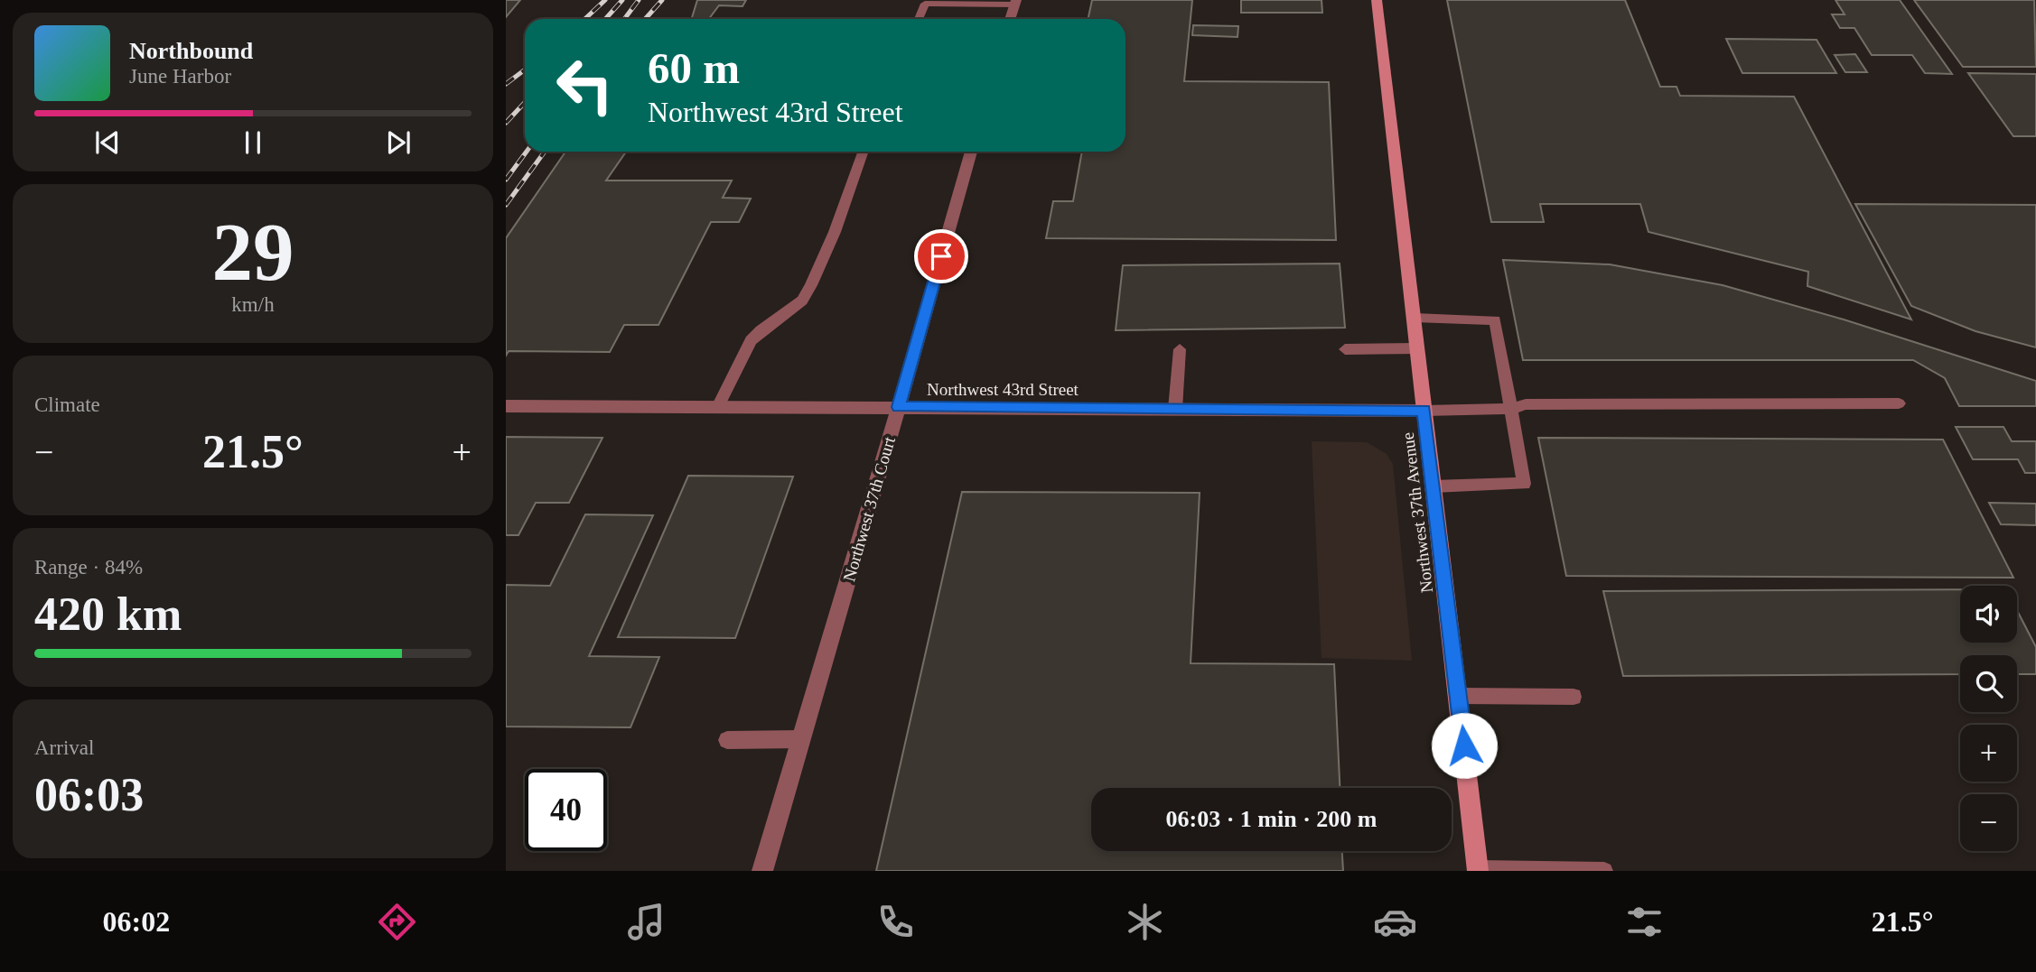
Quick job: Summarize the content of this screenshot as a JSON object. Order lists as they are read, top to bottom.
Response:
{
  "streets": {
    "street": ["Northwest 43rd Street", "Northwest 37th Court", "Northwest 37th Avenue"]
  },
  "crossings": [
    ["Northwest 43rd Street", "Northwest 37th Court"],
    ["Northwest 43rd Street", "Northwest 37th Avenue"]
  ],
  "page": {
    "turn": ["60 m", "Northwest 43rd Street"],
    "song": ["Northbound", "June Harbor"],
    "tile": [
      ["29", "km/h"],
      "Climate",
      ["Range · 84%", "420 km"],
      ["Arrival", "06:03"]
    ],
    "heat": ["−", "21.5°", "+"],
    "map_buttons": ["+", "−"],
    "limit": "40",
    "trip": "06:03 · 1 min · 200 m",
    "tabs": ["06:02", "21.5°"]
  }
}
